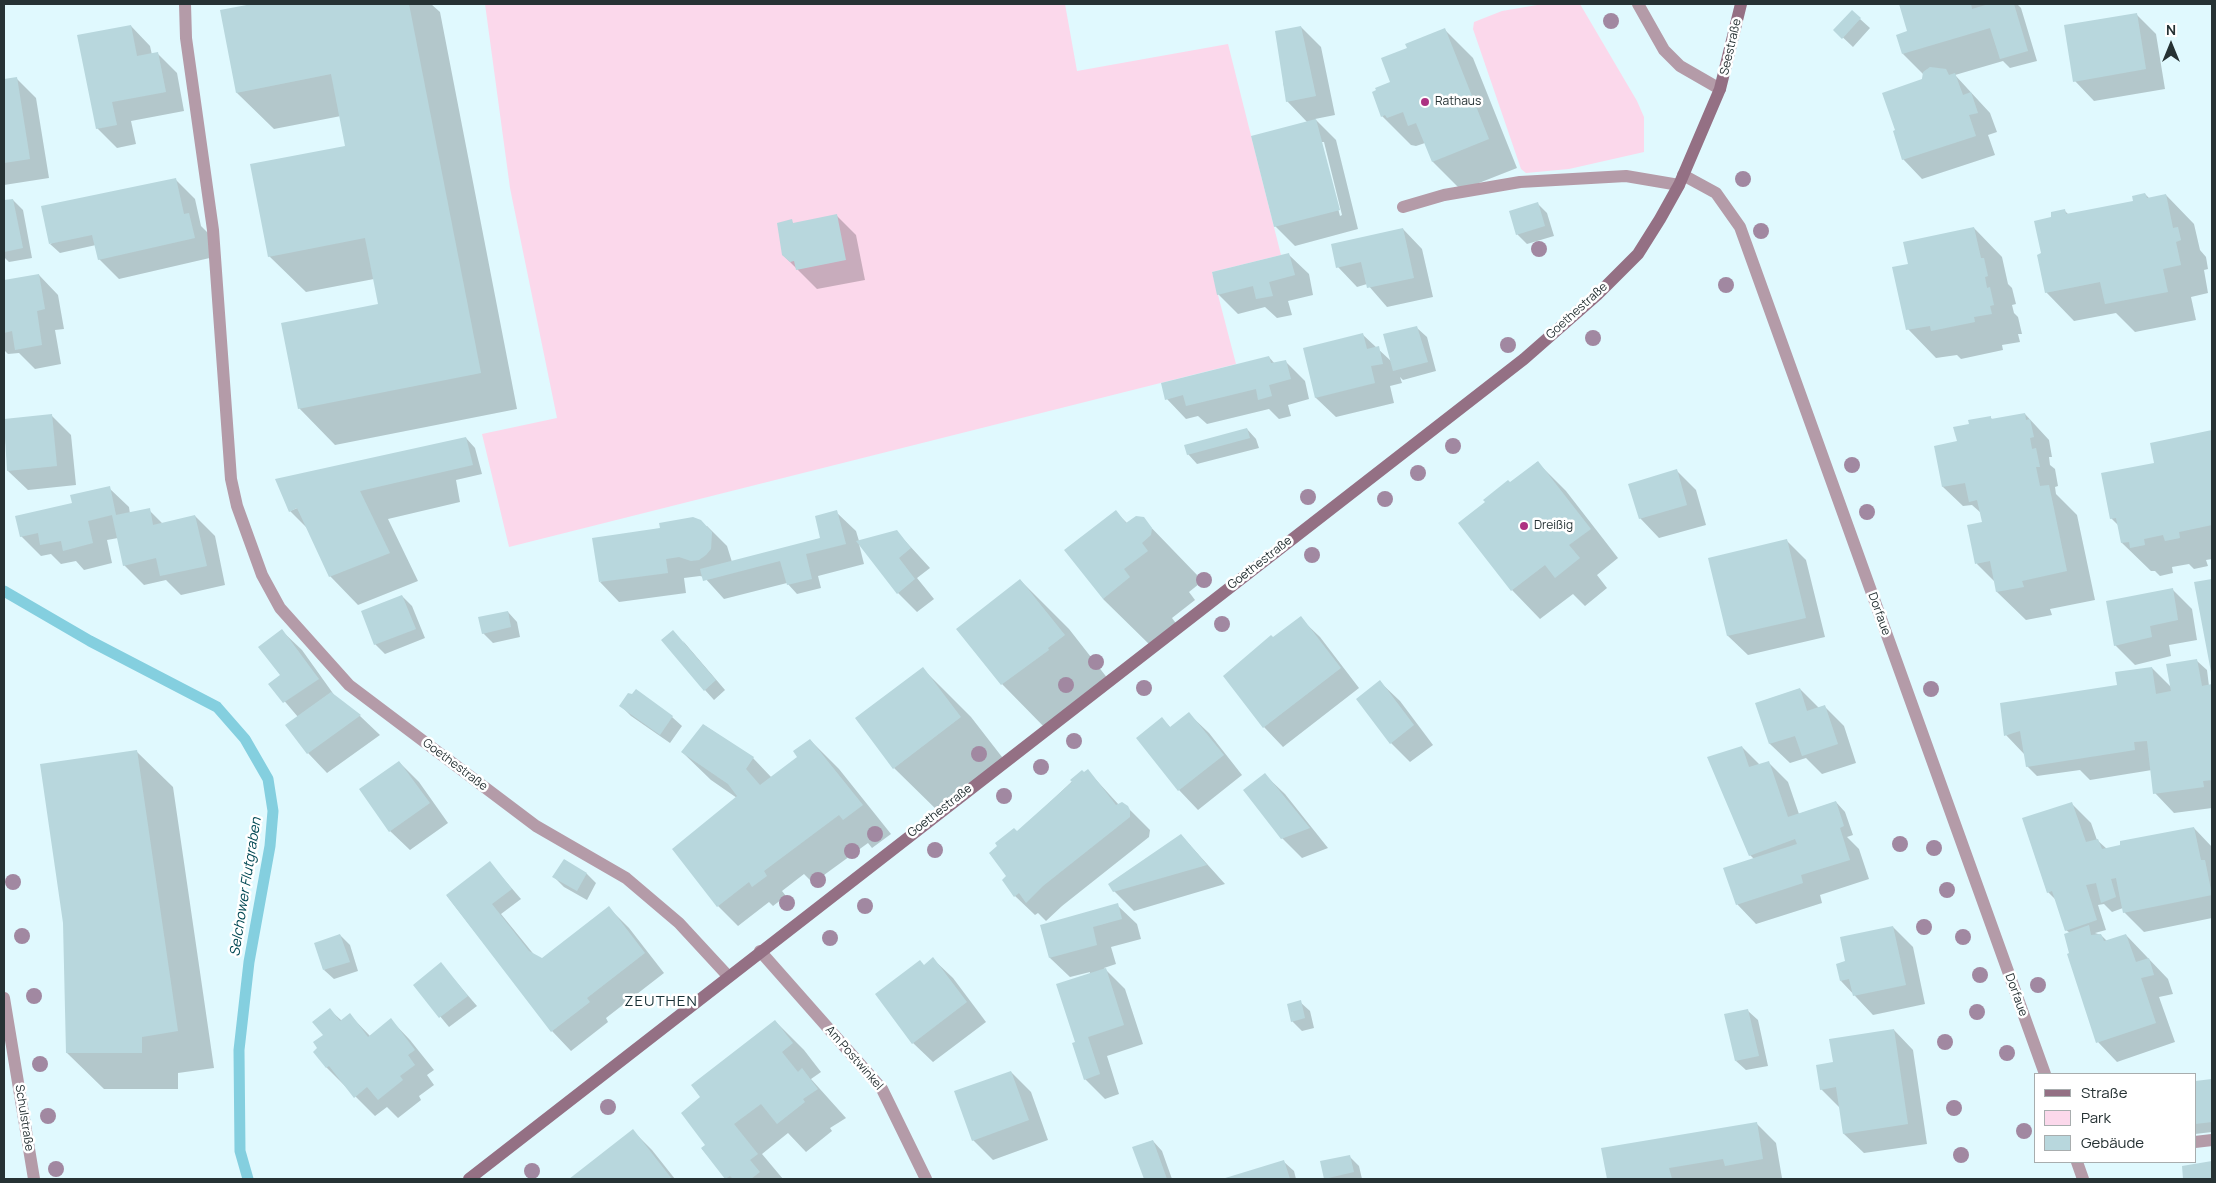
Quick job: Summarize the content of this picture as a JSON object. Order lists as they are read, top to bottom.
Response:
{
  "streets": {
    "main road": ["Seestraße", "Goethestraße"],
    "street": ["Dorfaue", "Am Postwinkel", "Schulstraße"]
  },
  "crossings": [
    ["Seestraße", "Goethestraße"],
    ["Goethestraße", "Dorfaue"],
    ["Goethestraße", "Am Postwinkel"]
  ],
  "districts": ["ZEUTHEN"],
  "water": ["Selchower Flutgraben"],
  "places": ["Rathaus", "Dreißig"],
  "legend": ["Straße", "Park", "Gebäude"],
  "north": "top"
}
